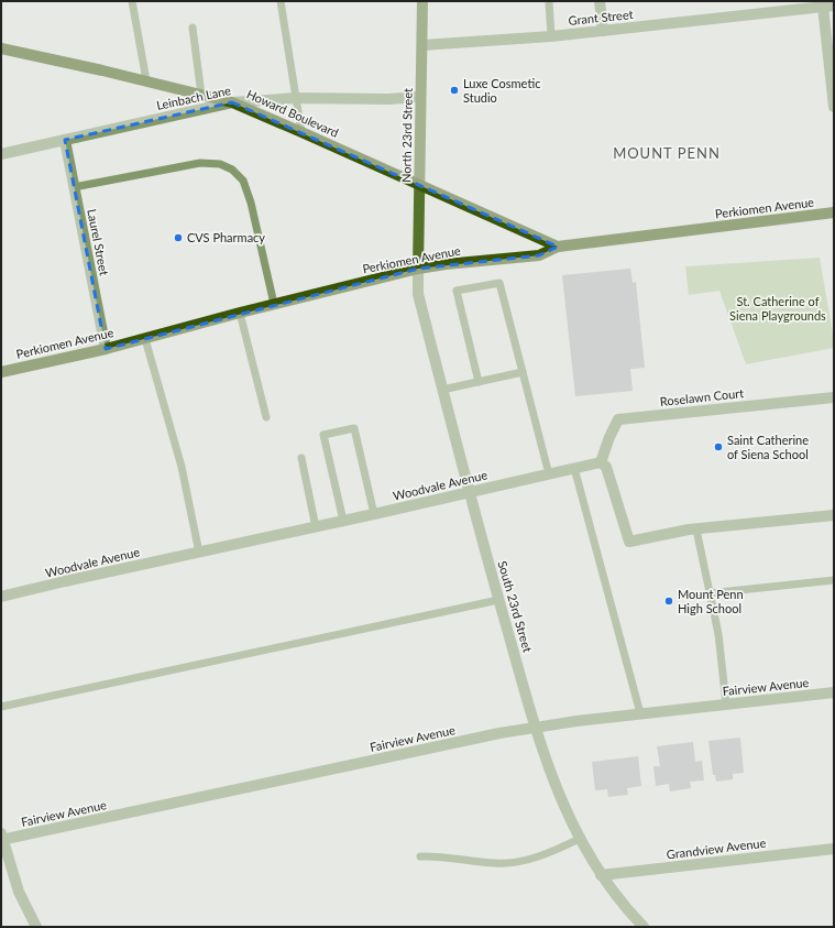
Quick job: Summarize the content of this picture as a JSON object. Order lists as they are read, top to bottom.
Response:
{
  "streets": {
    "main road": ["Howard Boulevard", "North 23rd Street", "Perkiomen Avenue"],
    "street": [
      "Grant Street",
      "Leinbach Lane",
      "Laurel Street",
      "Roselawn Court",
      "Woodvale Avenue",
      "South 23rd Street",
      "Fairview Avenue",
      "Grandview Avenue"
    ]
  },
  "crossings": [
    ["Grant Street", "North 23rd Street"],
    ["Leinbach Lane", "Howard Boulevard"],
    ["Leinbach Lane", "North 23rd Street"],
    ["Leinbach Lane", "Laurel Street"],
    ["Howard Boulevard", "North 23rd Street"],
    ["Howard Boulevard", "Perkiomen Avenue"],
    ["North 23rd Street", "Perkiomen Avenue"],
    ["North 23rd Street", "South 23rd Street"],
    ["Perkiomen Avenue", "Laurel Street"],
    ["Perkiomen Avenue", "South 23rd Street"],
    ["Roselawn Court", "Woodvale Avenue"],
    ["Woodvale Avenue", "South 23rd Street"],
    ["South 23rd Street", "Fairview Avenue"],
    ["South 23rd Street", "Grandview Avenue"]
  ],
  "districts": ["MOUNT PENN"],
  "parks": ["St. Catherine of Siena Playgrounds"],
  "places": [
    "Luxe Cosmetic Studio",
    "CVS Pharmacy",
    "Saint Catherine of Siena School",
    "Mount Penn High School"
  ]
}
